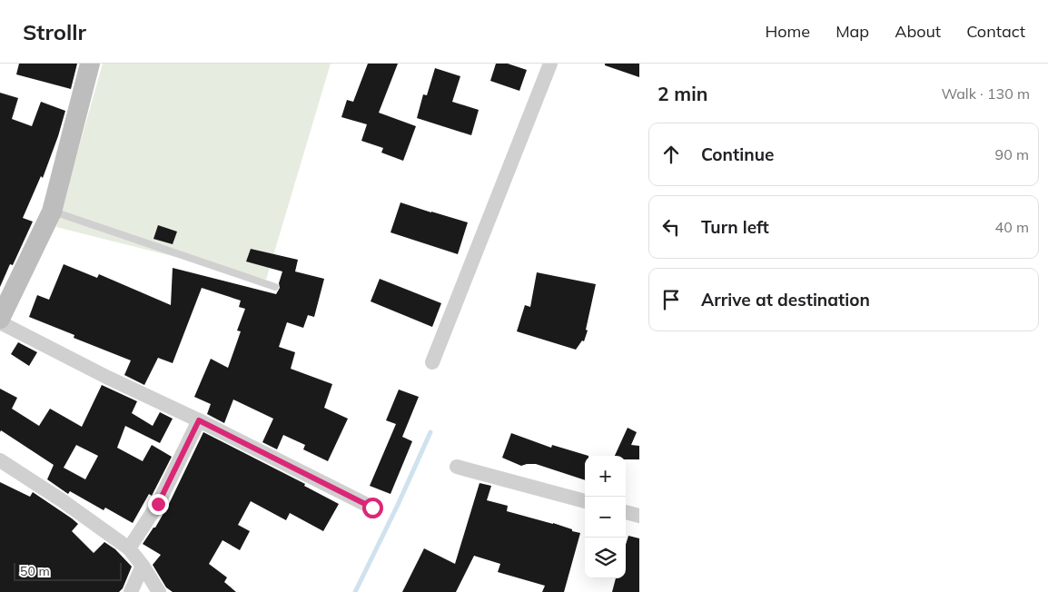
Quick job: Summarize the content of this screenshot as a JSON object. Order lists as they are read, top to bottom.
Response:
{
  "scale_bar": "50 m",
  "page": {
    "header": "Strollr",
    "nav": [
      "Home",
      "Map",
      "About",
      "Contact"
    ],
    "heading": ["2 min", "Walk · 130 m"],
    "list": [
      ["Continue", "90 m"],
      ["Turn left", "40 m"],
      "Arrive at destination"
    ],
    "map_buttons": ["+", "−"],
    "scale": "50 m"
  }
}
